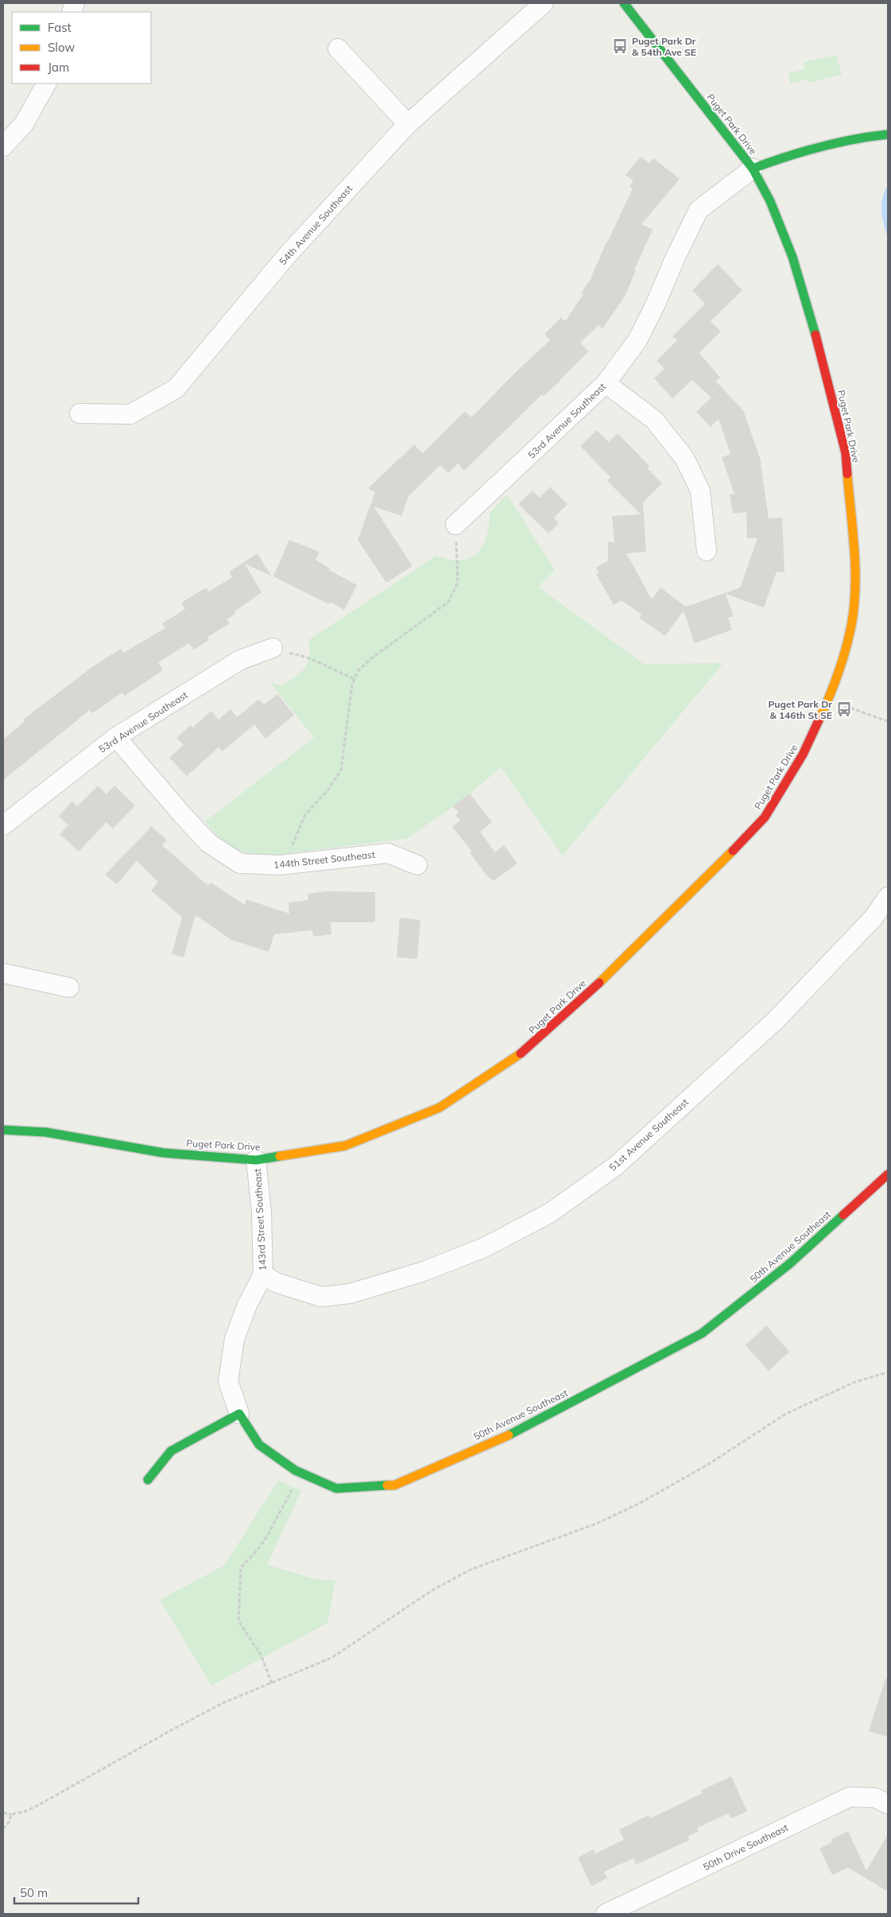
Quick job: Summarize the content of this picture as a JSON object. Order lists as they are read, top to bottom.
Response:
{
  "streets": {
    "street": [
      "Puget Park Drive",
      "54th Avenue Southeast",
      "53rd Avenue Southeast",
      "144th Street Southeast",
      "51st Avenue Southeast",
      "143rd Street Southeast",
      "50th Avenue Southeast",
      "50th Drive Southeast"
    ]
  },
  "crossings": [
    ["Puget Park Drive", "53rd Avenue Southeast"],
    ["Puget Park Drive", "143rd Street Southeast"],
    ["53rd Avenue Southeast", "144th Street Southeast"],
    ["51st Avenue Southeast", "143rd Street Southeast"],
    ["143rd Street Southeast", "50th Avenue Southeast"]
  ],
  "places": {
    "bus stop": ["Puget Park Dr & 54th Ave SE", "Puget Park Dr & 146th St SE"]
  },
  "legend": ["Fast", "Slow", "Jam"],
  "scale_bar": "50 m"
}
